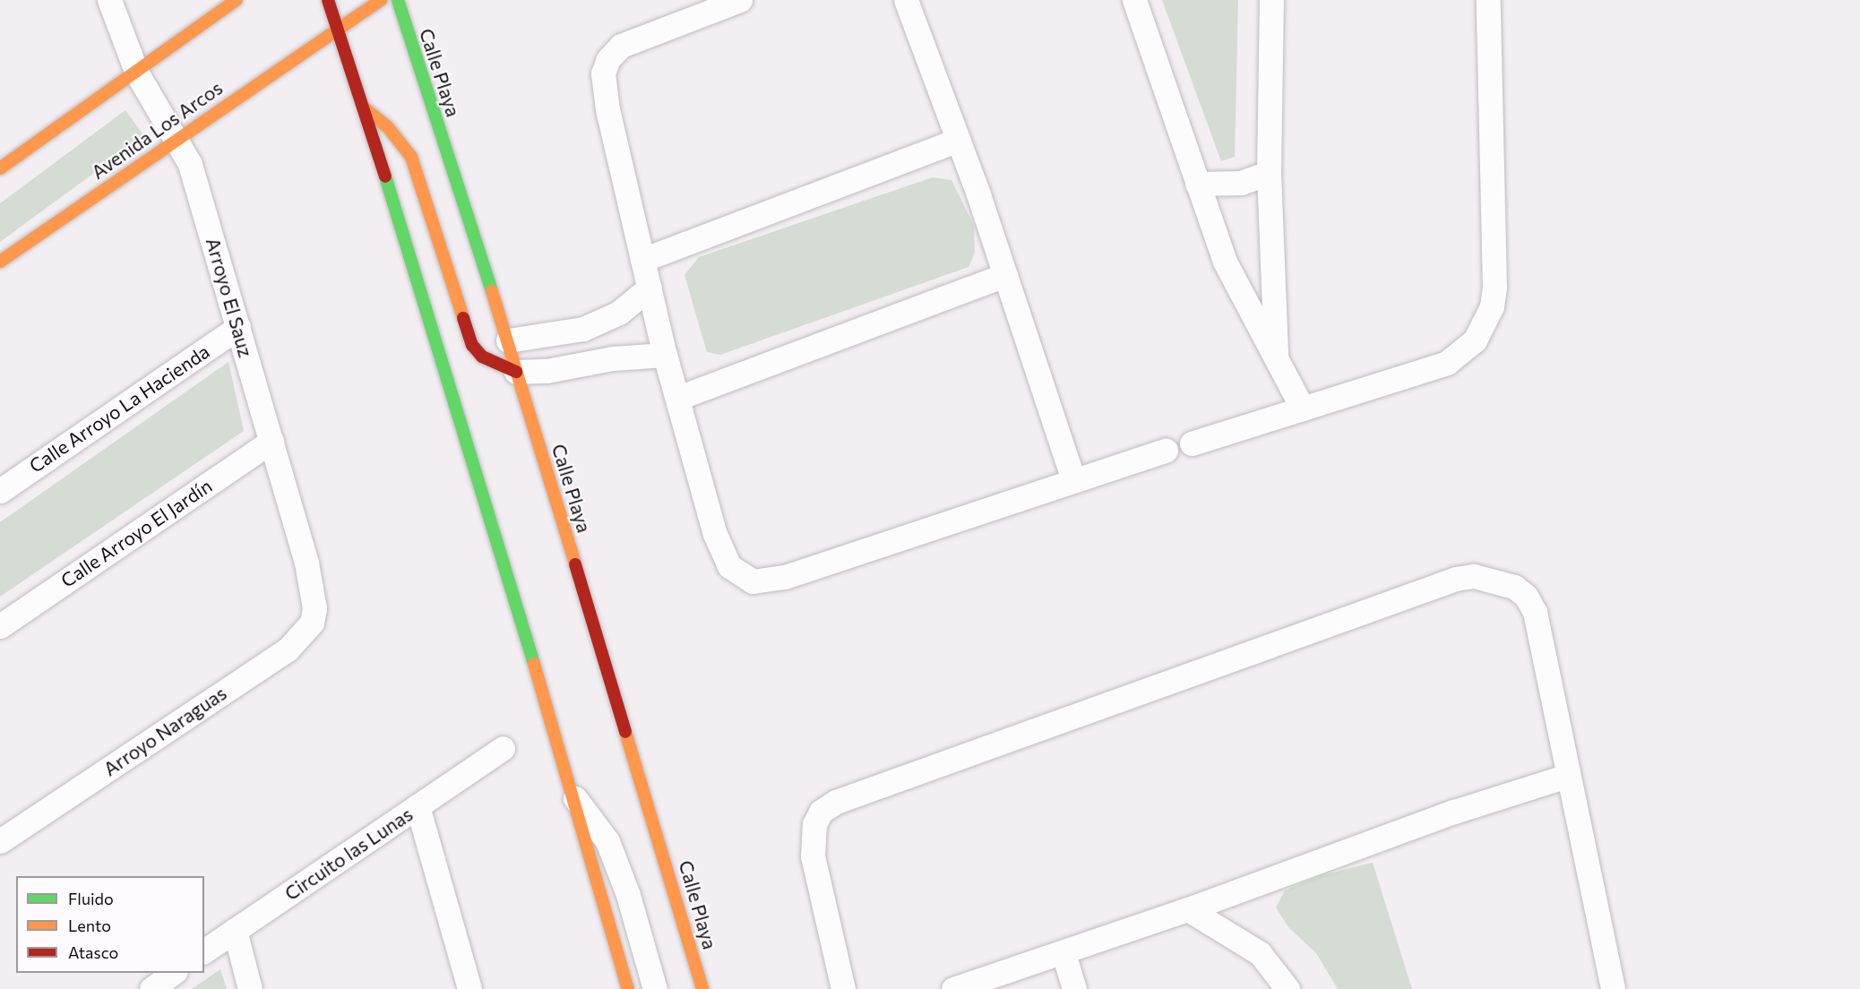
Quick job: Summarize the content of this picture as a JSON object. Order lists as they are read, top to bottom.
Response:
{
  "streets": {
    "street": [
      "Calle Playa",
      "Avenida Los Arcos",
      "Arroyo El Sauz",
      "Calle Arroyo La Hacienda",
      "Calle Arroyo El Jardín",
      "Arroyo Naraguas",
      "Circuito las Lunas"
    ]
  },
  "crossings": [
    ["Avenida Los Arcos", "Arroyo El Sauz"],
    ["Arroyo El Sauz", "Calle Arroyo La Hacienda"],
    ["Arroyo El Sauz", "Calle Arroyo El Jardín"],
    ["Arroyo El Sauz", "Arroyo Naraguas"]
  ],
  "legend": ["Fluido", "Lento", "Atasco"]
}
